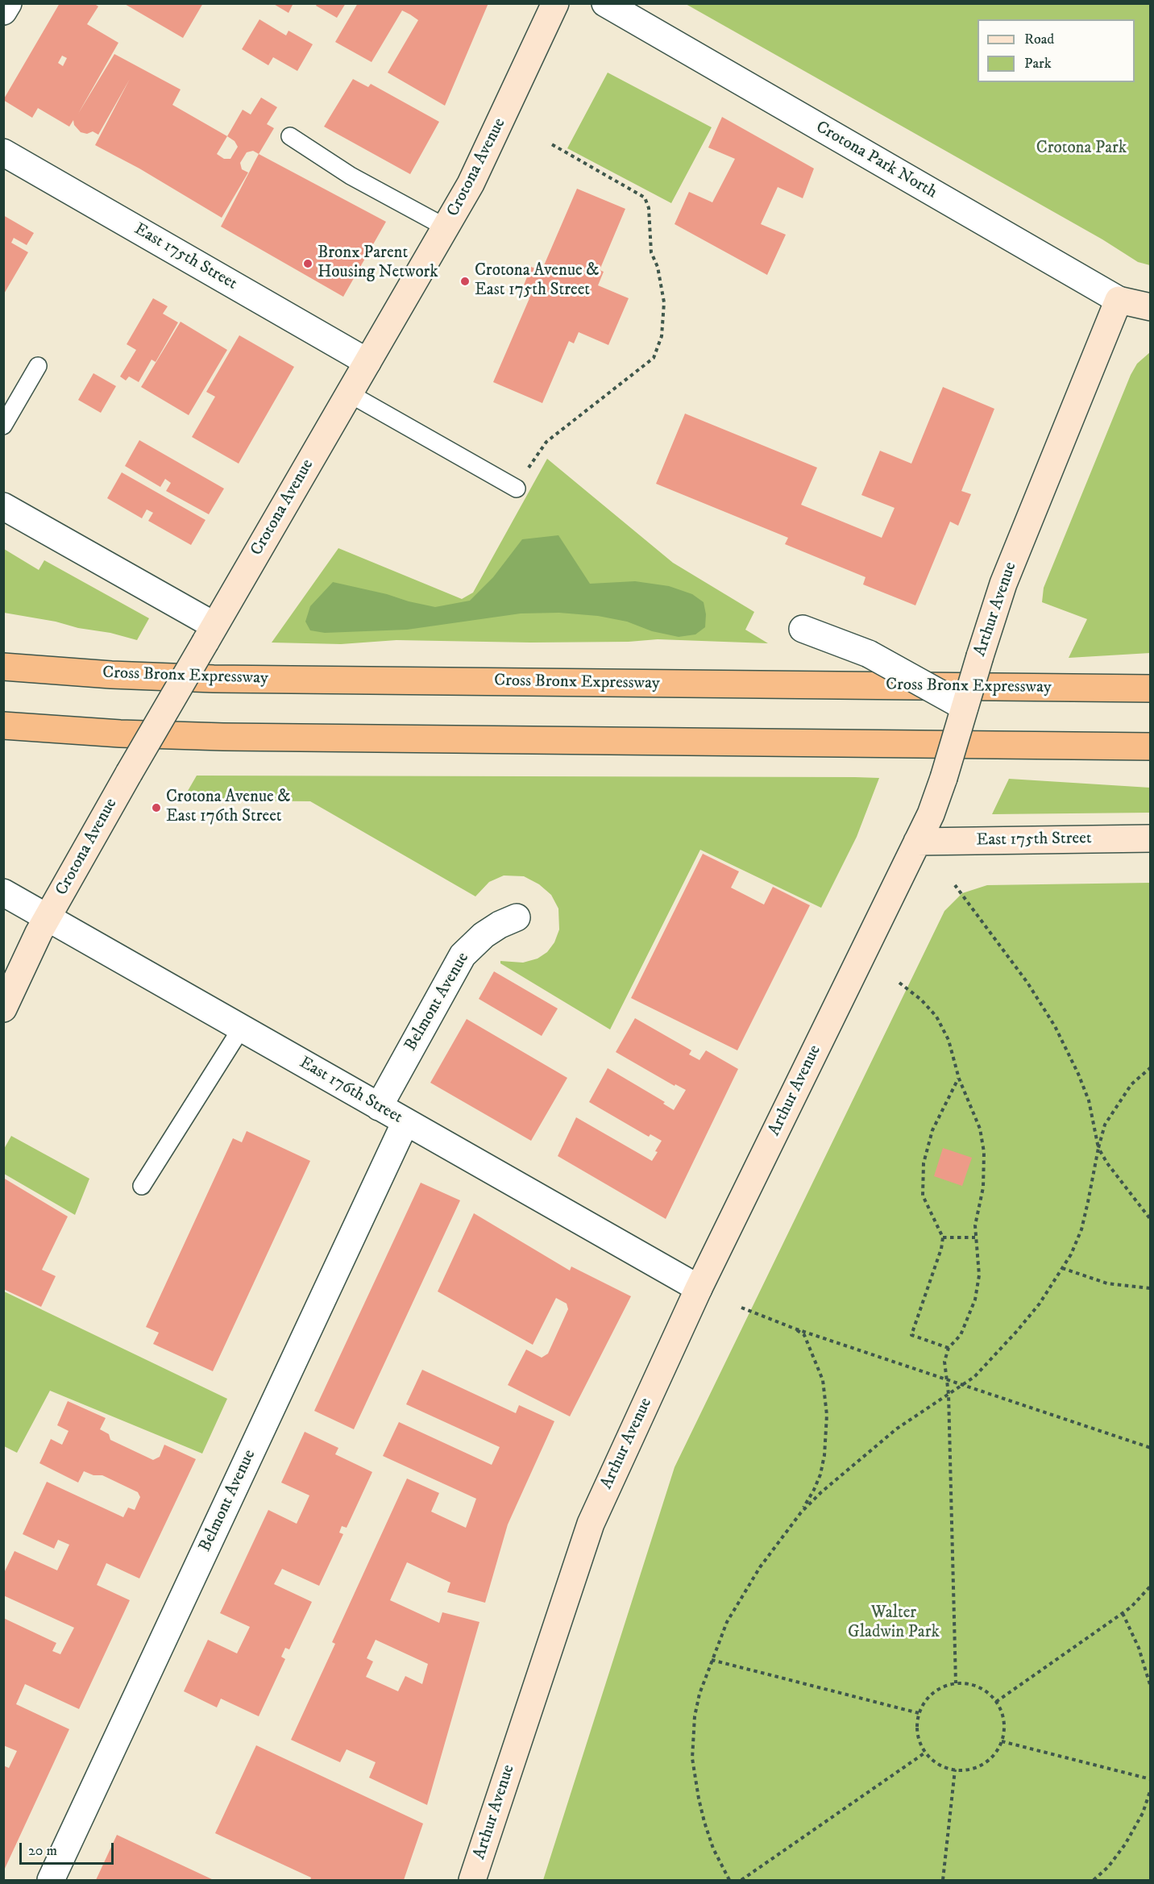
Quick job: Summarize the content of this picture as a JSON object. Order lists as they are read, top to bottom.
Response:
{
  "streets": {
    "highway": ["Cross Bronx Expressway"],
    "street": [
      "Crotona Park North",
      "Crotona Avenue",
      "East 175th Street",
      "Arthur Avenue",
      "Belmont Avenue",
      "East 176th Street"
    ]
  },
  "crossings": [
    ["Crotona Park North", "Arthur Avenue"],
    ["Crotona Avenue", "East 175th Street"],
    ["Crotona Avenue", "East 176th Street"],
    ["East 175th Street", "Arthur Avenue"],
    ["Arthur Avenue", "East 176th Street"],
    ["Belmont Avenue", "East 176th Street"]
  ],
  "parks": ["Crotona Park", "Walter Gladwin Park"],
  "places": ["Bronx Parent Housing Network", "Crotona Avenue & East 175th Street", "Crotona Avenue & East 176th Street"],
  "legend": ["Road", "Park"],
  "scale_bar": "20 m"
}
